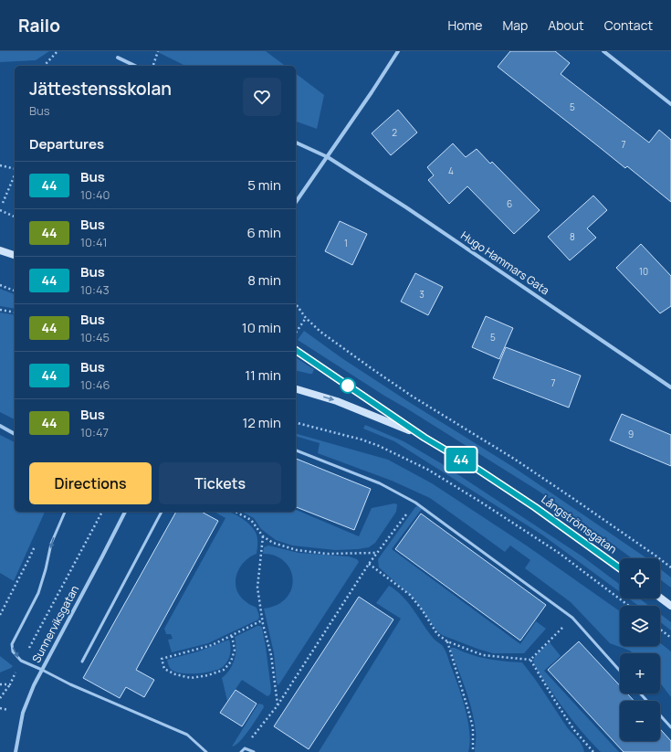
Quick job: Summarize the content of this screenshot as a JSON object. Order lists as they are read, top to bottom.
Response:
{
  "streets": {
    "street": ["Hugo Hammars Gata", "Långströmsgatan", "Sunnerviksgatan"]
  },
  "lines": ["bus line 44"],
  "house_numbers": [
    "5",
    "2",
    "7",
    "4",
    "6",
    "8",
    "1",
    "10",
    "3",
    "5",
    "7",
    "9"
  ],
  "page": {
    "header": "Railo",
    "nav": [
      "Home",
      "Map",
      "About",
      "Contact"
    ],
    "on_map": "44",
    "heading": [
      ["Jättestensskolan", "Bus"],
      "Departures"
    ],
    "list": [
      {
        "mark": "44",
        "name": "Bus",
        "note": "10:40",
        "value": "5 min"
      },
      {
        "mark": "44",
        "name": "Bus",
        "note": "10:41",
        "value": "6 min"
      },
      {
        "mark": "44",
        "name": "Bus",
        "note": "10:43",
        "value": "8 min"
      },
      {
        "mark": "44",
        "name": "Bus",
        "note": "10:45",
        "value": "10 min"
      },
      {
        "mark": "44",
        "name": "Bus",
        "note": "10:46",
        "value": "11 min"
      },
      {
        "mark": "44",
        "name": "Bus",
        "note": "10:47",
        "value": "12 min"
      }
    ],
    "buttons": ["Directions", "Tickets"],
    "map_buttons": ["+", "−"]
  }
}
